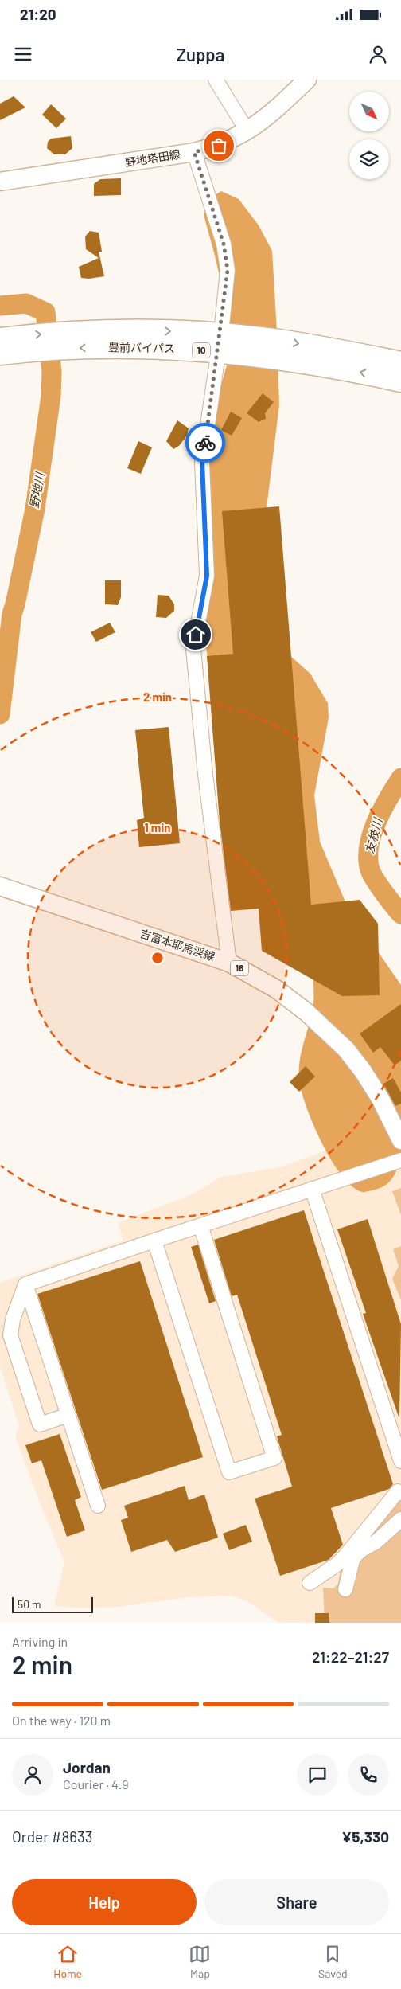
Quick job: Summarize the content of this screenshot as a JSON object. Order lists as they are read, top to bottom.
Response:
{
  "streets": {
    "highway": ["豊前バイパス", "10"],
    "main road": ["野地塔田線", "吉富本耶馬渓線", "16"]
  },
  "water": ["野地川", "友枝川"],
  "scale_bar": "50 m",
  "north": "bottom right",
  "page": {
    "status": "21:20",
    "header": "Zuppa",
    "scale": "50 m",
    "heading": ["2 min", "Arriving in", "21:22–21:27"],
    "panel": [
      "Jordan",
      "Courier · 4.9",
      "Order #8633",
      "¥5,330"
    ],
    "bar": "On the way · 120 m",
    "buttons": ["Help", "Share"],
    "tabs": ["Home", "Map", "Saved"]
  },
  "rings": ["2 min", "1 min"]
}
